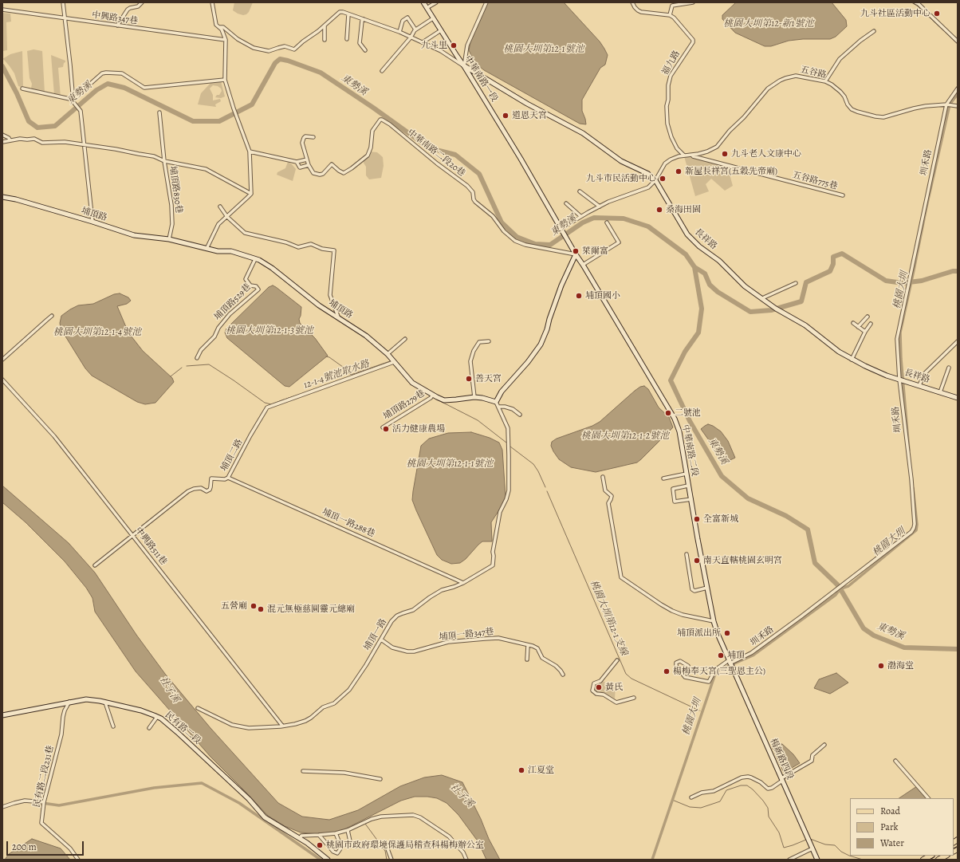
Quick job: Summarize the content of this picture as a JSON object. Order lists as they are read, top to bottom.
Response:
{
  "streets": {
    "street": [
      "中興路347巷",
      "福九路",
      "五谷路",
      "中華南路一段",
      "中華南路二段20巷",
      "圳禾路",
      "五谷路775巷",
      "埔頂路830巷",
      "埔頂路",
      "長祥路",
      "埔頂路529巷",
      "埔頂路279巷",
      "中華南路二段",
      "埔頂二路",
      "埔頂一路288巷",
      "中興路511巷",
      "埔頂一路",
      "埔頂一路347巷",
      "民有路二段",
      "楊新路四段",
      "民有路二段231巷"
    ]
  },
  "crossings": [
    ["福九路", "五谷路"],
    ["五谷路", "圳禾路"],
    ["五谷路", "五谷路775巷"],
    ["五谷路", "長祥路"],
    ["中華南路一段", "長祥路"],
    ["中華南路一段", "中華南路二段"],
    ["中華南路二段20巷", "中華南路二段"],
    ["圳禾路", "長祥路"],
    ["圳禾路", "中華南路二段"],
    ["圳禾路", "楊新路四段"],
    ["埔頂路830巷", "埔頂路"],
    ["埔頂路", "埔頂路529巷"],
    ["埔頂路", "埔頂路279巷"],
    ["埔頂路", "埔頂二路"],
    ["埔頂路", "埔頂一路"],
    ["中華南路二段", "楊新路四段"],
    ["埔頂二路", "埔頂一路288巷"],
    ["埔頂二路", "中興路511巷"],
    ["埔頂一路288巷", "埔頂一路"],
    ["中興路511巷", "埔頂一路"],
    ["埔頂一路", "埔頂一路347巷"],
    ["民有路二段", "民有路二段231巷"]
  ],
  "water": [
    "桃園大圳第12-新1號池",
    "桃園大圳第12-1號池",
    "東勢溪",
    "桃園大圳",
    "桃園大圳第12-1-3號池",
    "桃園大圳第12-1-4號池",
    "12-1-4號池取水路",
    "桃園大圳第12-1-2號池",
    "桃園大圳第12-1-1號池",
    "桃園大圳第12-1支線",
    "社子溪"
  ],
  "places": [
    "九斗社區活動中心",
    "九斗里",
    "道恩天宮",
    "九斗老人文康中心",
    "新屋長祥宮(五穀先帝廟)",
    "九斗市民活動中心",
    "桑海田園",
    "萊爾富",
    "埔頂國小",
    "善天宮",
    "二號池",
    "活力健康農場",
    "全富新城",
    "南天直轄桃園玄明宮",
    "五營廟",
    "混元無極慈圓靈元總廟",
    "埔頂派出所",
    "埔頂",
    "渤海堂",
    "楊梅奉天宮(三聖恩主公)",
    "黃氏",
    "江夏堂",
    "桃園市政府環境保護局稽查科楊梅辦公室"
  ],
  "legend": ["Road", "Park", "Water"],
  "scale_bar": "200 m"
}
